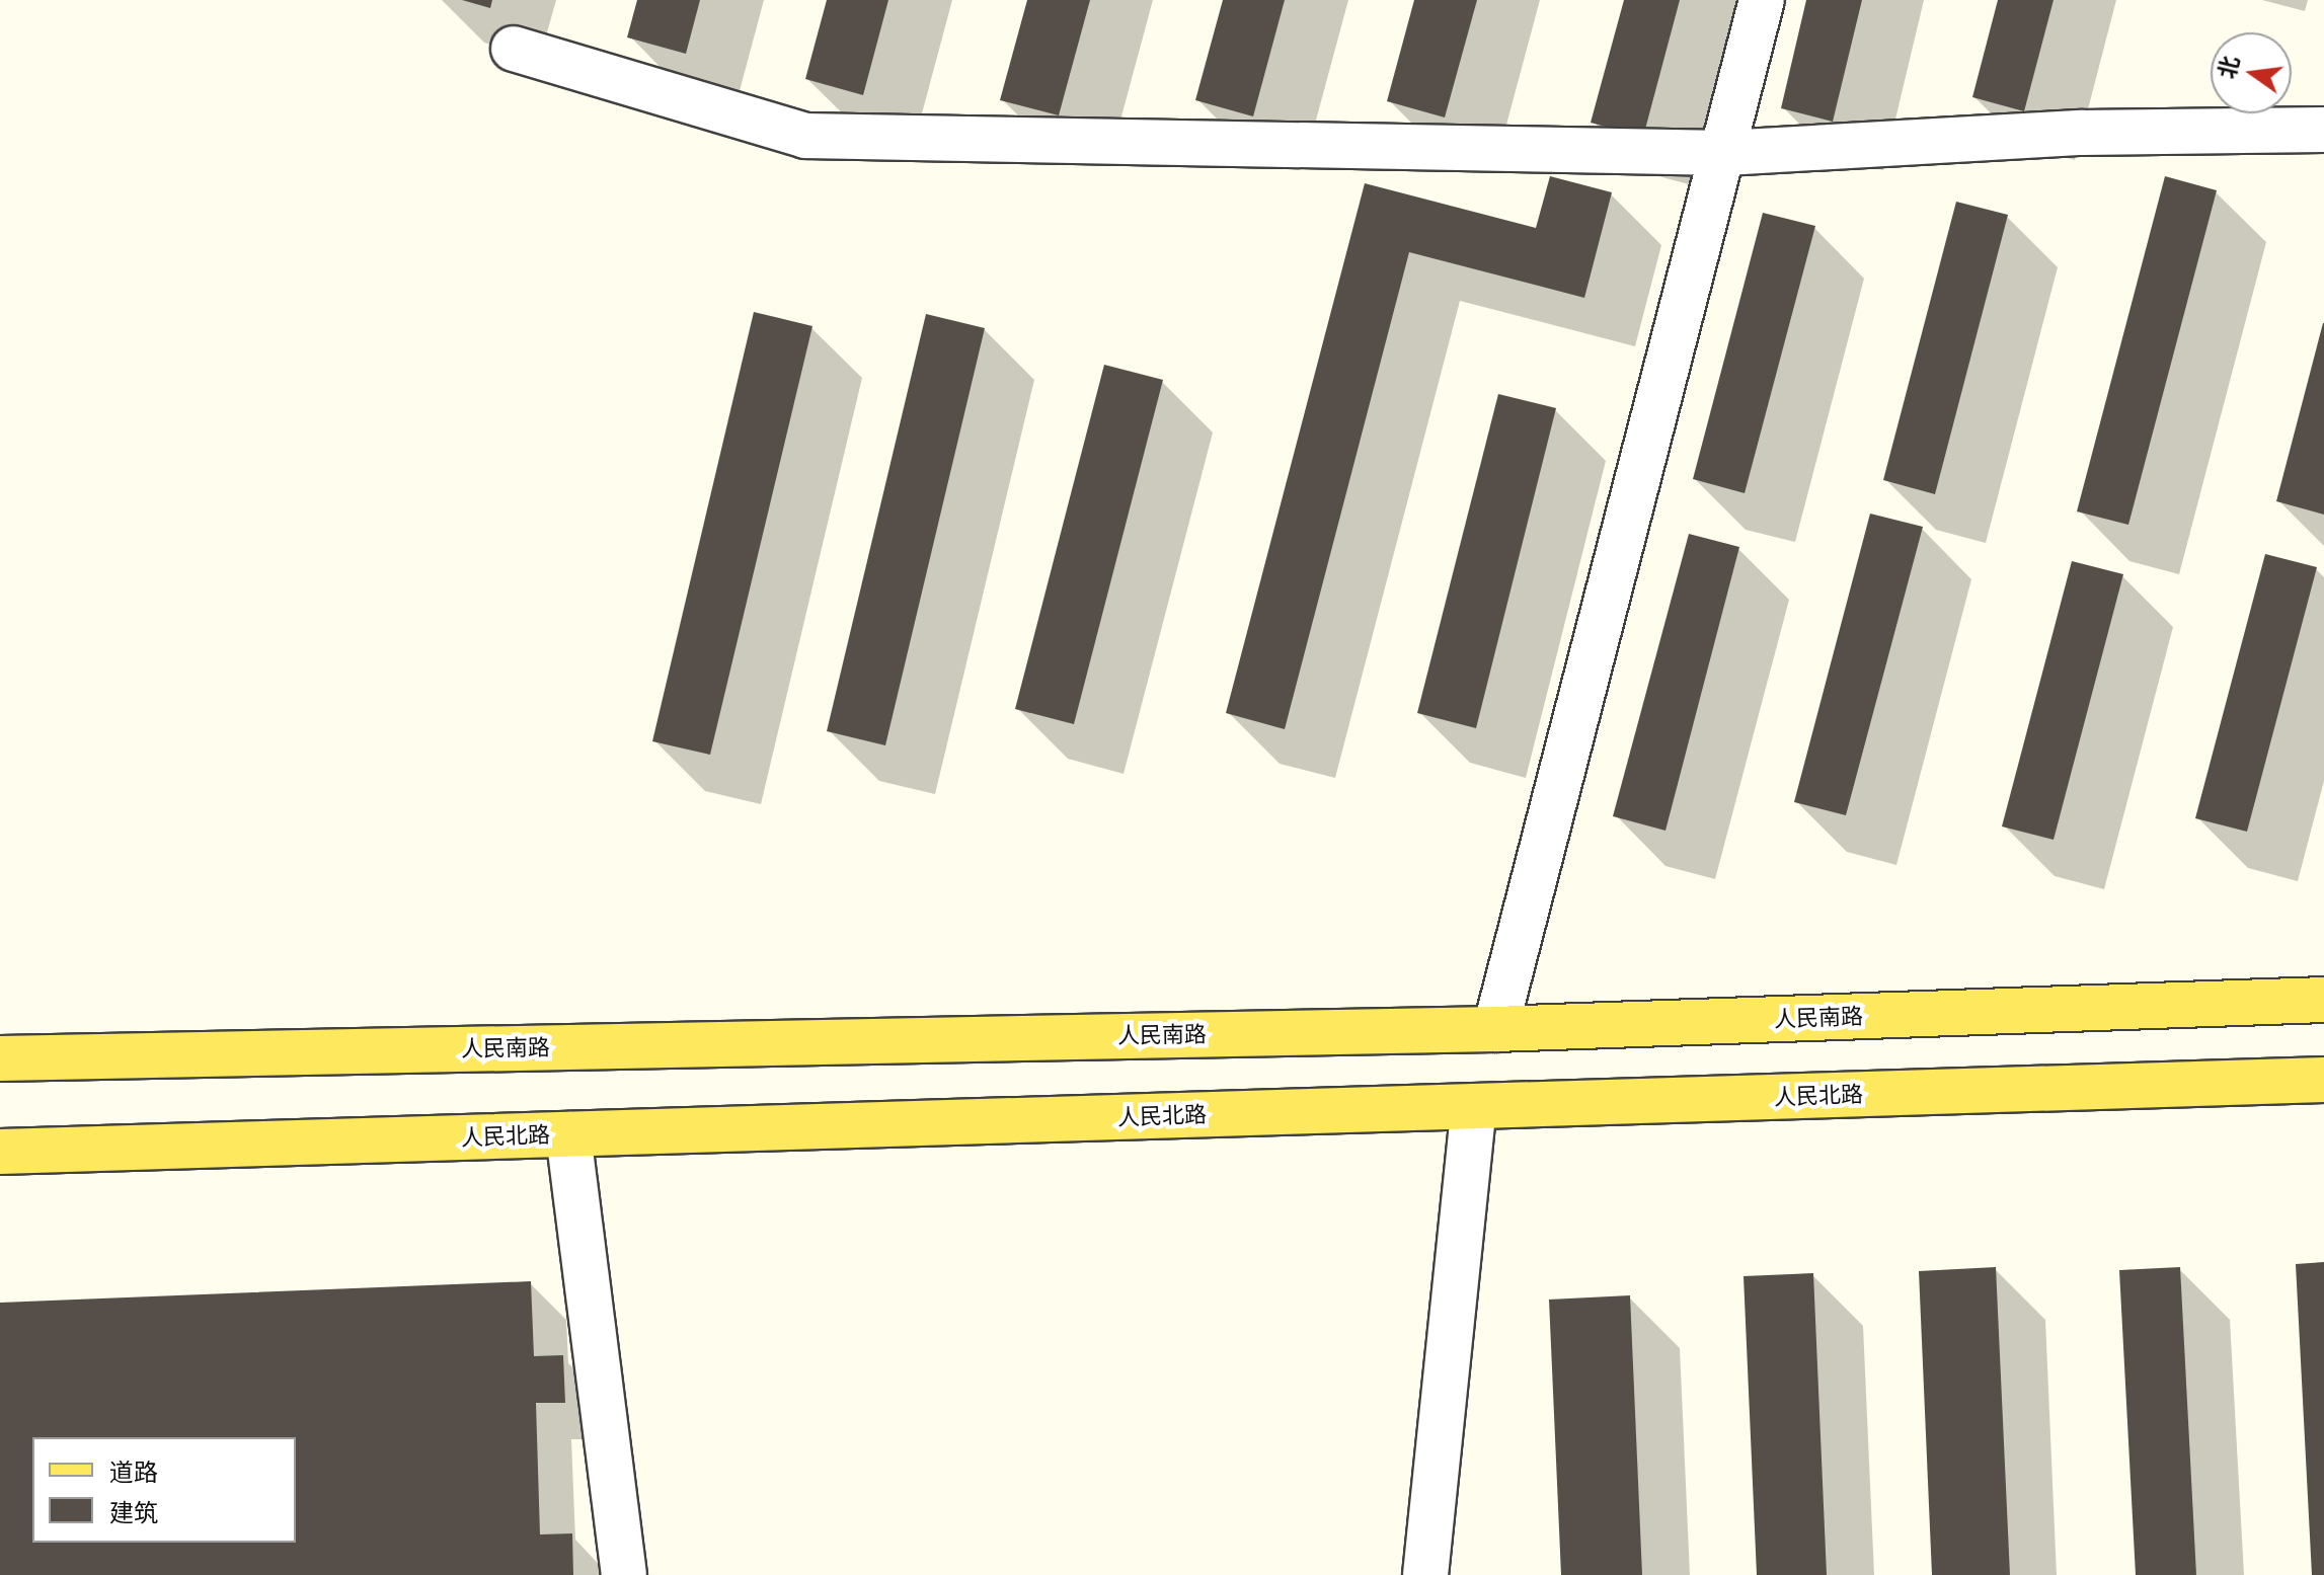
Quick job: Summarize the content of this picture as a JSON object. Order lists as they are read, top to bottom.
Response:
{
  "streets": {
    "main road": ["人民南路", "人民北路"]
  },
  "legend": ["道路", "建筑"],
  "north": "left"
}
